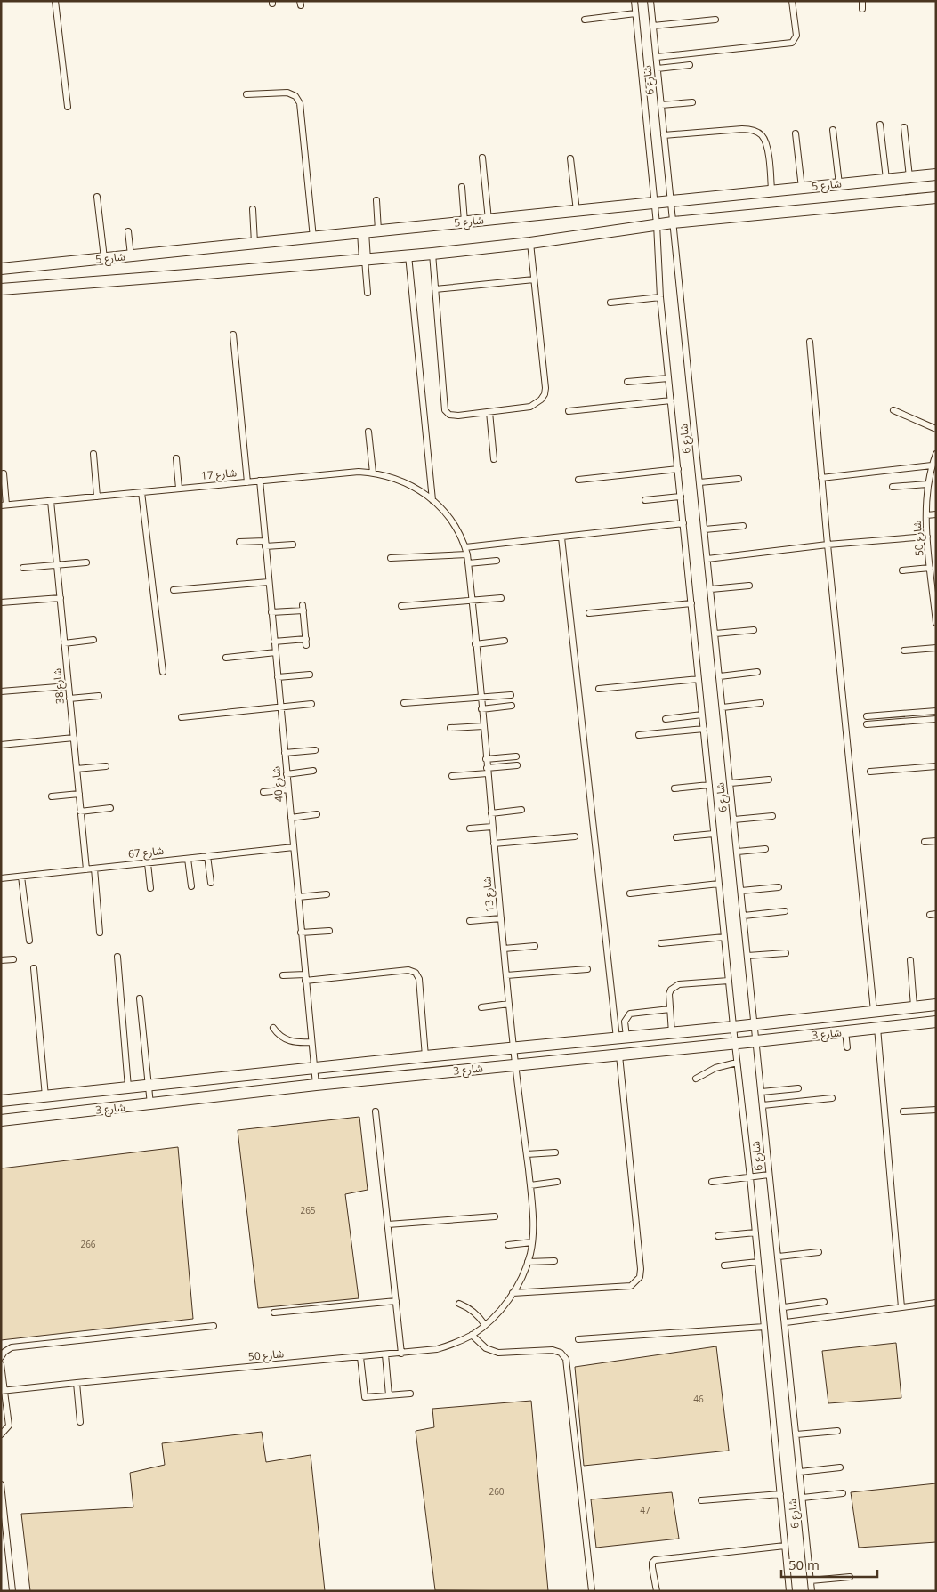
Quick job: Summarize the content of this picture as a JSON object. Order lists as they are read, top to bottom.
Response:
{
  "streets": {
    "street": ["شارع 5", "شارع 3"],
    "lane": [
      "شارع 6",
      "شارع 17",
      "شارع 50",
      "شارع 38",
      "شارع 40",
      "شارع 67",
      "شارع 13"
    ]
  },
  "crossings": [
    ["شارع 6", "شارع 5"],
    ["شارع 6", "شارع 3"],
    ["شارع 17", "شارع 38"],
    ["شارع 17", "شارع 40"],
    ["شارع 17", "شارع 13"],
    ["شارع 50", "شارع 13"],
    ["شارع 38", "شارع 67"],
    ["شارع 40", "شارع 67"],
    ["شارع 40", "شارع 3"],
    ["شارع 13", "شارع 3"]
  ],
  "house_numbers": [
    "265",
    "266",
    "46",
    "260",
    "47"
  ],
  "scale_bar": "50 m"
}
